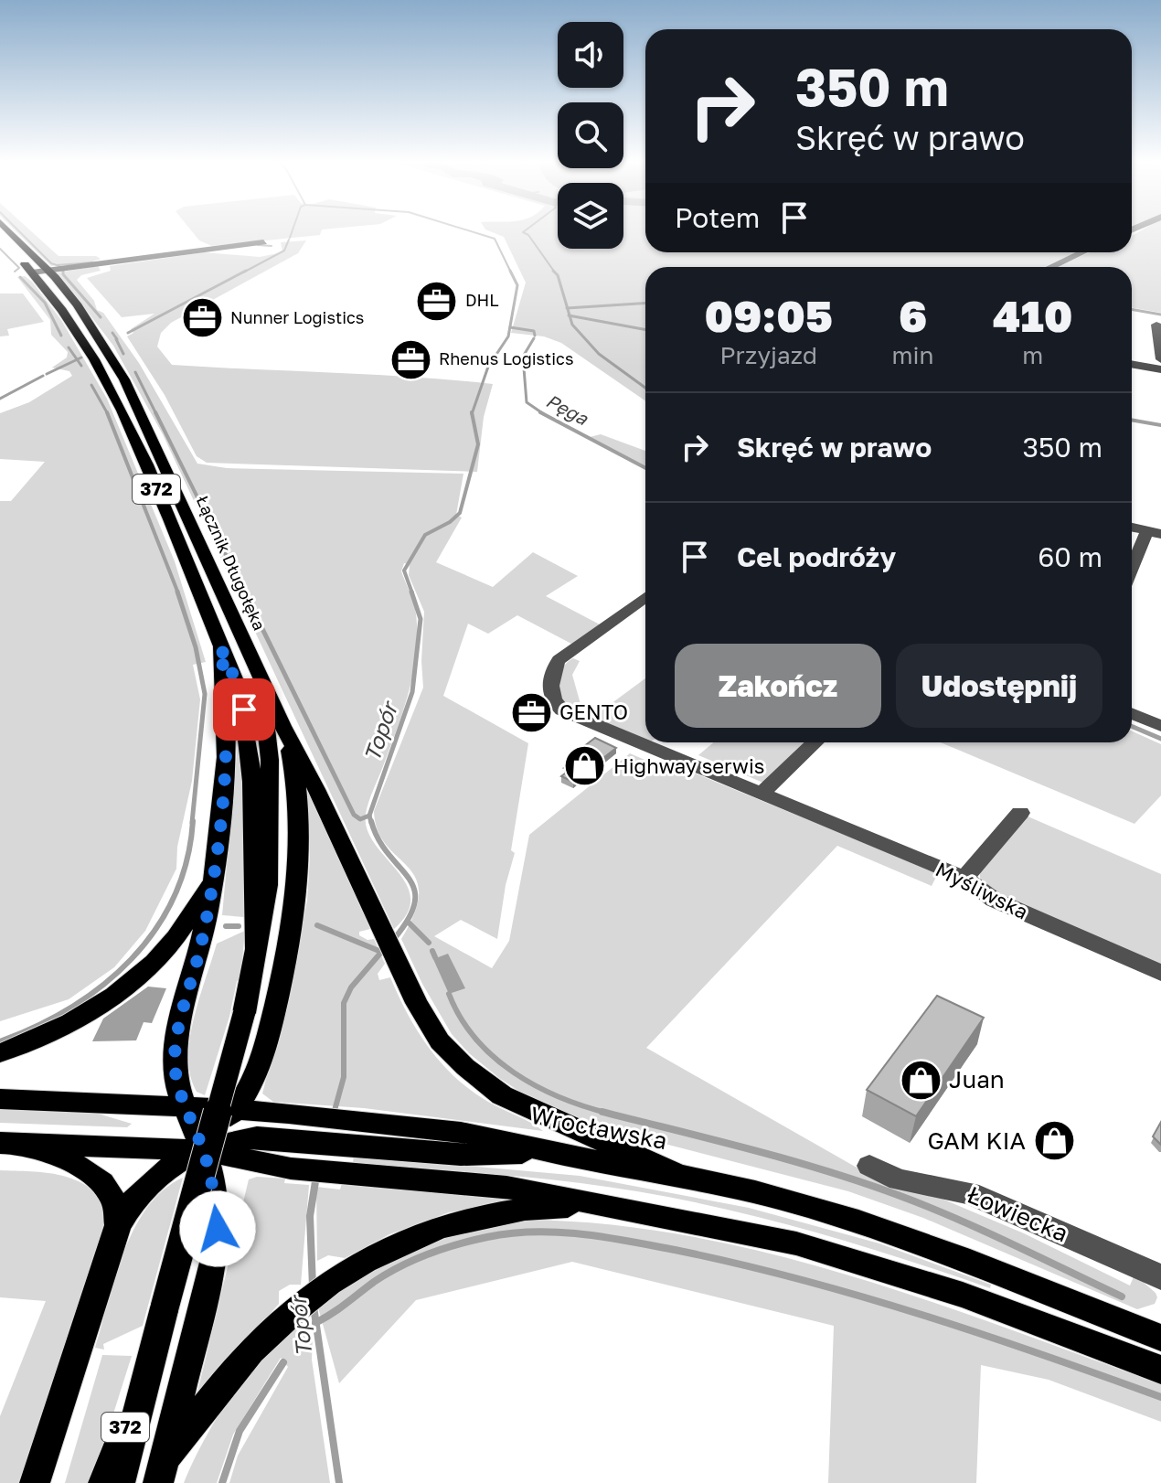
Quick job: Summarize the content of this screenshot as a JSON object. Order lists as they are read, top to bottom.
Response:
{
  "streets": {
    "main road": ["372", "Łącznik Długołęka", "Wrocławska"],
    "street": ["Myśliwska", "Łowiecka"]
  },
  "crossings": [
    ["372", "Łącznik Długołęka"]
  ],
  "water": ["Pęga", "Topór"],
  "places": {
    "office": [
      "DHL",
      "Nunner Logistics",
      "Rhenus Logistics",
      "GENTO"
    ],
    "shop": ["Highway serwis", "Juan", "GAM KIA"]
  },
  "page": {
    "turn": ["350 m", "Skręć w prawo"],
    "then": "Potem",
    "eta": [
      "09:05",
      "Przyjazd",
      "6",
      "min",
      "410",
      "m"
    ],
    "list": [
      {
        "name": "Skręć w prawo",
        "value": "350 m"
      },
      {
        "name": "Cel podróży",
        "value": "60 m"
      }
    ],
    "buttons": ["Zakończ", "Udostępnij"]
  }
}
